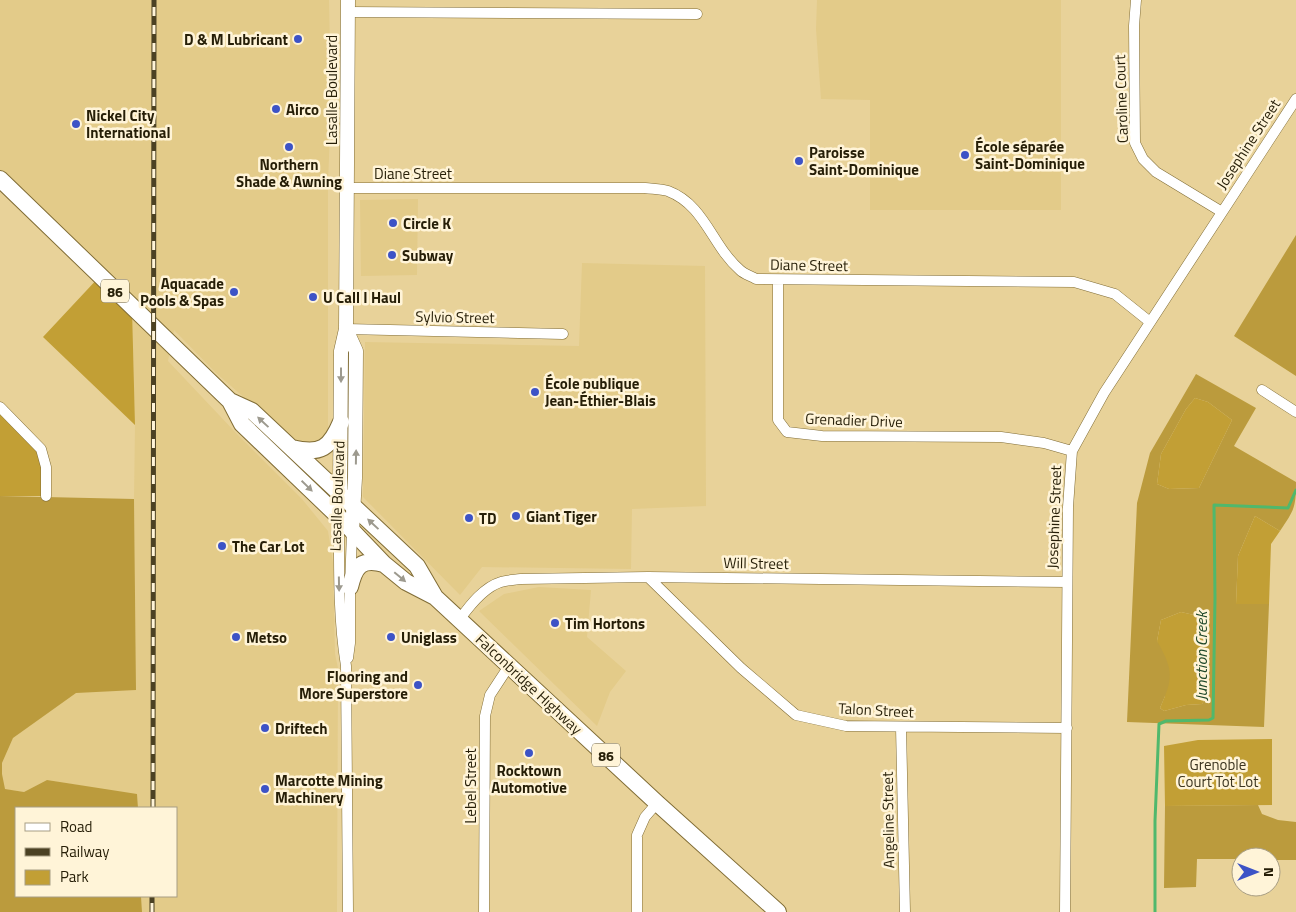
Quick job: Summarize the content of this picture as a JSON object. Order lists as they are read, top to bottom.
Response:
{
  "streets": {
    "main road": ["Lasalle Boulevard", "86", "Falconbridge Highway"],
    "street": [
      "Caroline Court",
      "Josephine Street",
      "Diane Street",
      "Sylvio Street",
      "Grenadier Drive",
      "Will Street",
      "Talon Street",
      "Lebel Street",
      "Angeline Street"
    ]
  },
  "crossings": [
    ["Lasalle Boulevard", "Diane Street"],
    ["Lasalle Boulevard", "Sylvio Street"],
    ["Lasalle Boulevard", "Falconbridge Highway"],
    ["Caroline Court", "Josephine Street"],
    ["Josephine Street", "Diane Street"],
    ["Josephine Street", "Grenadier Drive"],
    ["Josephine Street", "Will Street"],
    ["Josephine Street", "Talon Street"],
    ["Diane Street", "Grenadier Drive"],
    ["Will Street", "Falconbridge Highway"],
    ["Will Street", "Talon Street"],
    ["Falconbridge Highway", "Lebel Street"],
    ["Talon Street", "Angeline Street"]
  ],
  "water": ["Junction Creek"],
  "parks": ["Grenoble Court Tot Lot"],
  "places": [
    "D & M Lubricant",
    "Airco",
    "Nickel City International",
    "Northern Shade & Awning",
    "École séparée Saint-Dominique",
    "Paroisse Saint-Dominique",
    "Circle K",
    "Subway",
    "Aquacade Pools & Spas",
    "U Call I Haul",
    "École publique Jean-Éthier-Blais",
    "Giant Tiger",
    "TD",
    "The Car Lot",
    "Tim Hortons",
    "Metso",
    "Uniglass",
    "Flooring and More Superstore",
    "Driftech",
    "Rocktown Automotive",
    "Marcotte Mining Machinery"
  ],
  "legend": ["Road", "Railway", "Park"],
  "north": "right"
}
